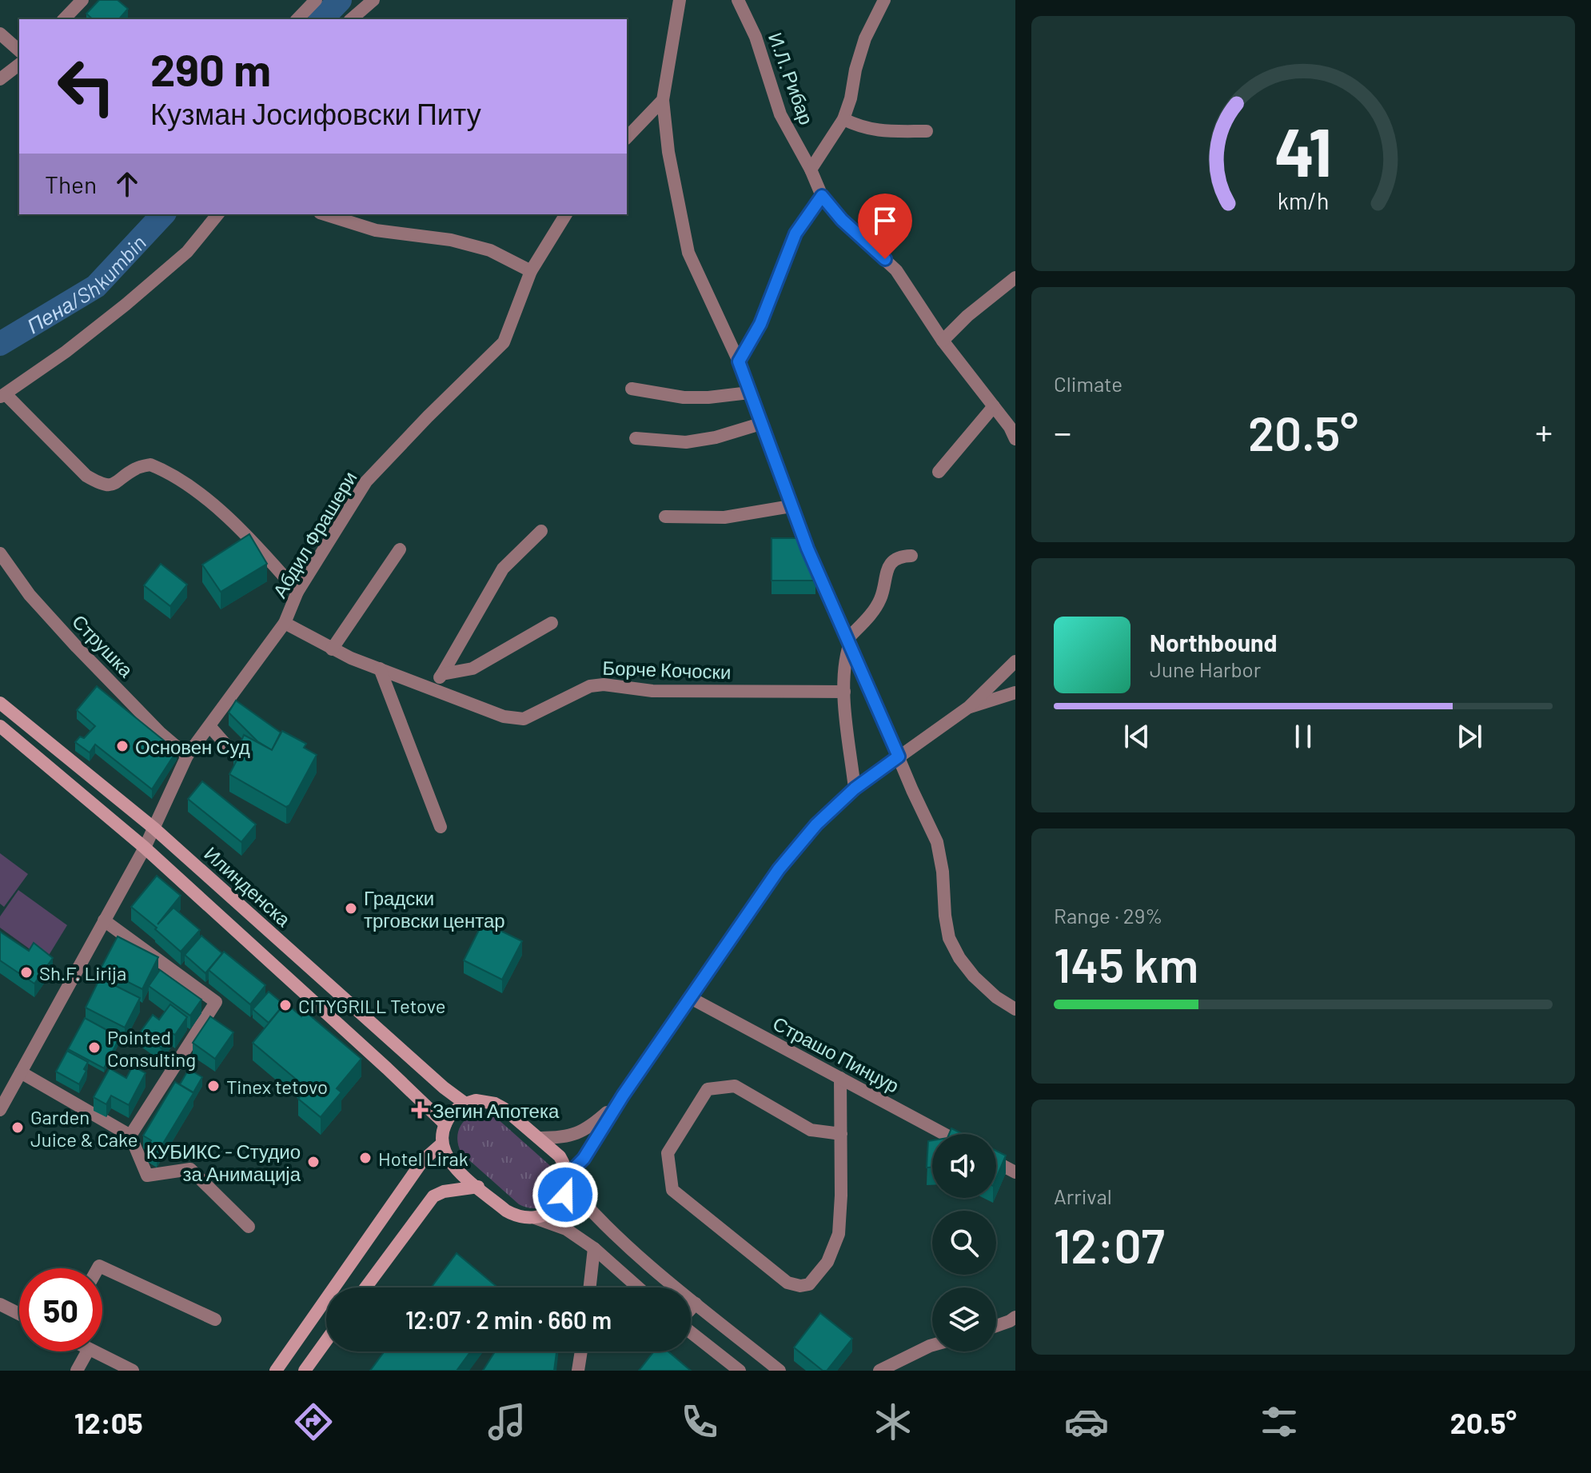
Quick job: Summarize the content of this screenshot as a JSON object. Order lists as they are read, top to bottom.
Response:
{
  "streets": {
    "main road": ["Илинденска"],
    "street": [
      "И.Л. Рибар",
      "Абдил Фрашери",
      "Струшка",
      "Борче Кочоски",
      "Страшо Пинџур"
    ]
  },
  "crossings": [
    ["Абдил Фрашери", "Струшка"],
    ["Абдил Фрашери", "Борче Кочоски"],
    ["Абдил Фрашери", "Илинденска"]
  ],
  "water": ["Пена/Shkumbin"],
  "places": {
    "other": [
      "Основен Суд",
      "Градски трговски центар",
      "Sh.F. Lirija",
      "CITYGRILL Tetove",
      "Pointed Consulting",
      "Tinex tetovo",
      "Garden Juice & Cake",
      "Hotel Lirak",
      "КУБИКС - Студио за Анимација"
    ],
    "health": ["Зегин Апотека"]
  },
  "page": {
    "turn": ["290 m", "Кузман Јосифовски Питу"],
    "then": "Then",
    "tile": [
      "Climate",
      ["Range · 29%", "145 km"],
      ["Arrival", "12:07"]
    ],
    "heat": ["−", "20.5°", "+"],
    "song": ["Northbound", "June Harbor"],
    "limit": "50",
    "trip": "12:07 · 2 min · 660 m",
    "tabs": ["12:05", "20.5°"],
    "gauge": ["41", "km/h"]
  }
}
